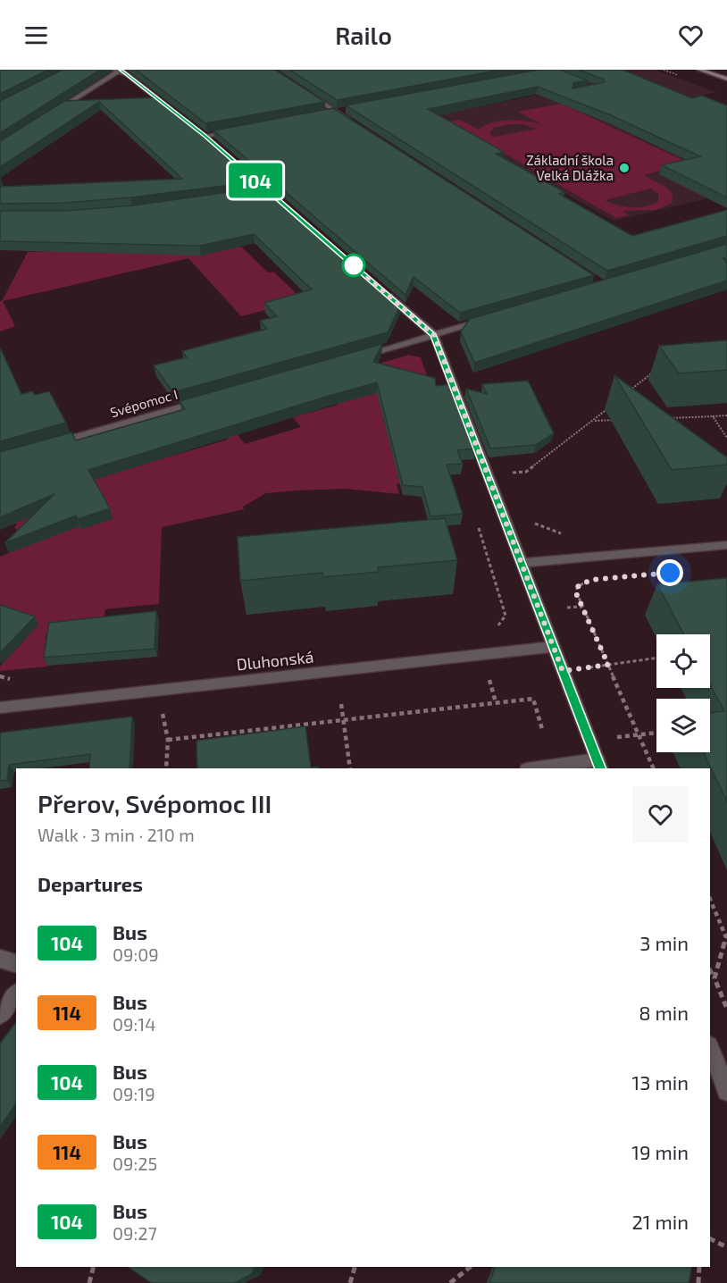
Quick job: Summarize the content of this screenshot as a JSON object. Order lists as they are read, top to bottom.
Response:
{
  "streets": {
    "street": ["Svépomoc I", "Dluhonská"]
  },
  "places": ["Základní škola Velká Dlážka"],
  "lines": ["bus line 104"],
  "page": {
    "header": "Railo",
    "on_map": "104",
    "heading": [
      ["Přerov, Svépomoc III", "Walk · 3 min · 210 m"],
      "Departures"
    ],
    "list": [
      {
        "mark": "104",
        "name": "Bus",
        "note": "09:09",
        "value": "3 min"
      },
      {
        "mark": "114",
        "name": "Bus",
        "note": "09:14",
        "value": "8 min"
      },
      {
        "mark": "104",
        "name": "Bus",
        "note": "09:19",
        "value": "13 min"
      },
      {
        "mark": "114",
        "name": "Bus",
        "note": "09:25",
        "value": "19 min"
      },
      {
        "mark": "104",
        "name": "Bus",
        "note": "09:27",
        "value": "21 min"
      }
    ]
  }
}
